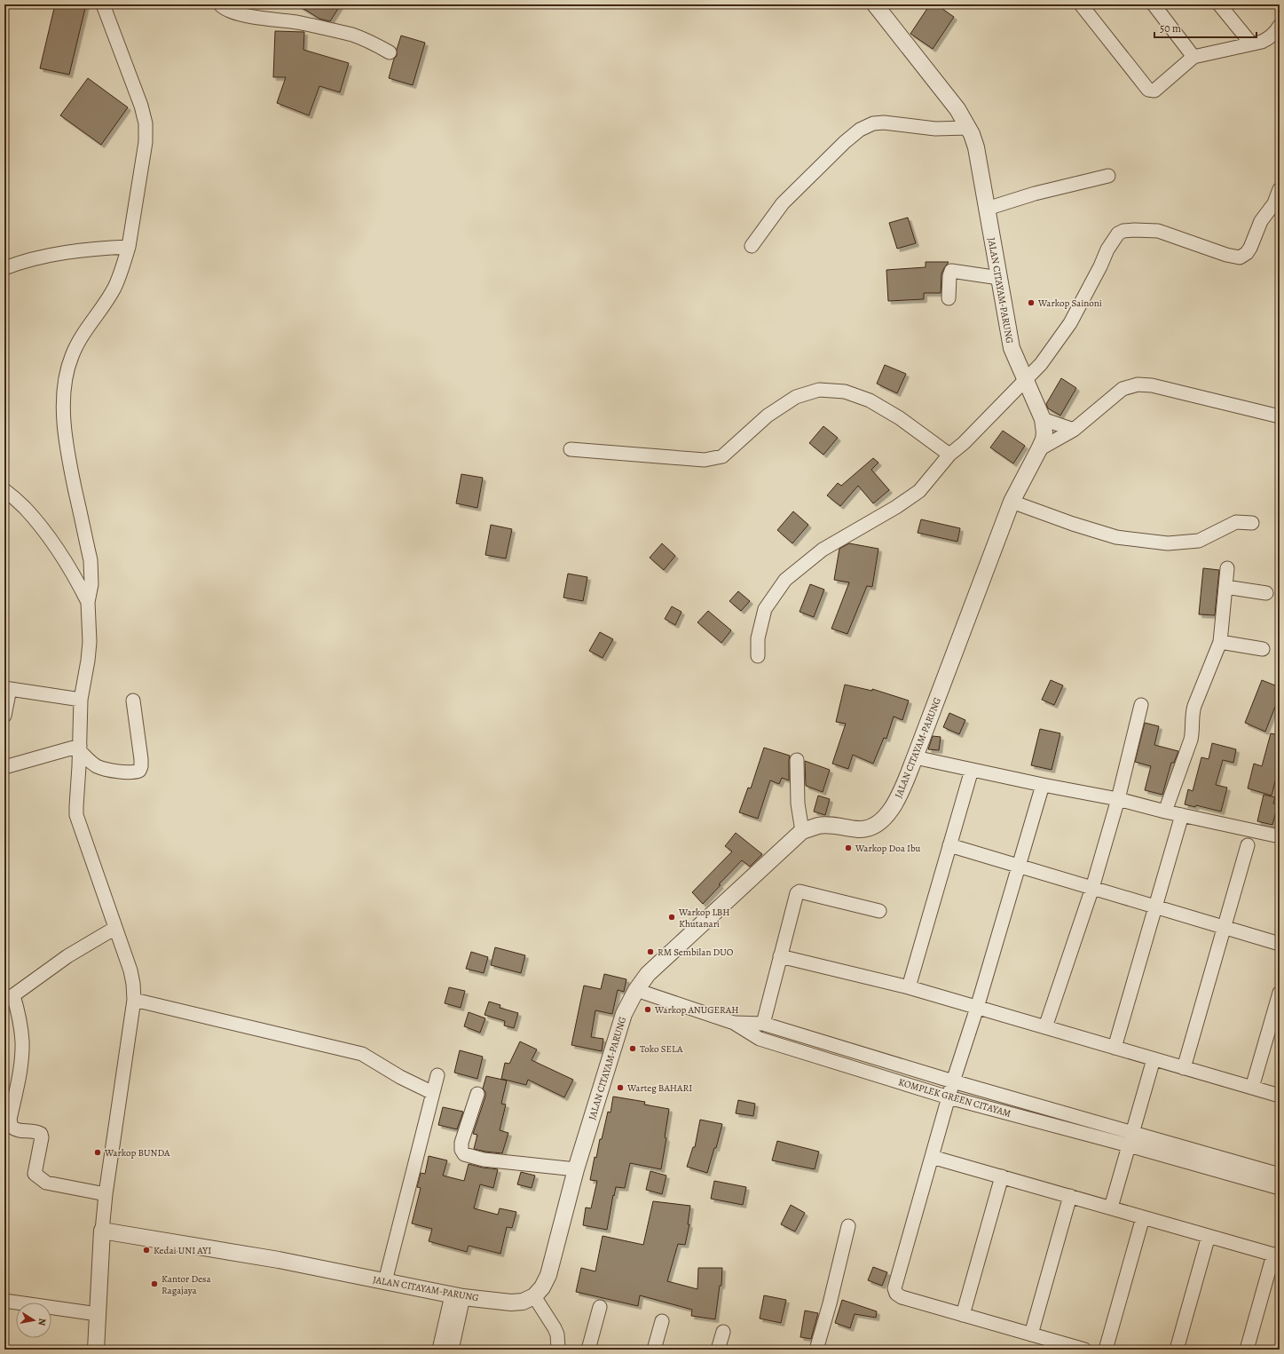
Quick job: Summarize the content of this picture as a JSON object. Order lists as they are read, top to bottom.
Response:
{
  "streets": {
    "street": ["JALAN CITAYAM-PARUNG", "KOMPLEK GREEN CITAYAM"]
  },
  "crossings": [
    ["JALAN CITAYAM-PARUNG", "KOMPLEK GREEN CITAYAM"]
  ],
  "places": [
    "Warkop Sainoni",
    "Warkop Doa Ibu",
    "Warkop LBH Khutanari",
    "RM Sembilan DUO",
    "Warkop ANUGERAH",
    "Toko SELA",
    "Warteg BAHARI",
    "Warkop BUNDA",
    "Kedai UNI AYI",
    "Kantor Desa Ragajaya"
  ],
  "scale_bar": "50 m",
  "north": "right"
}
